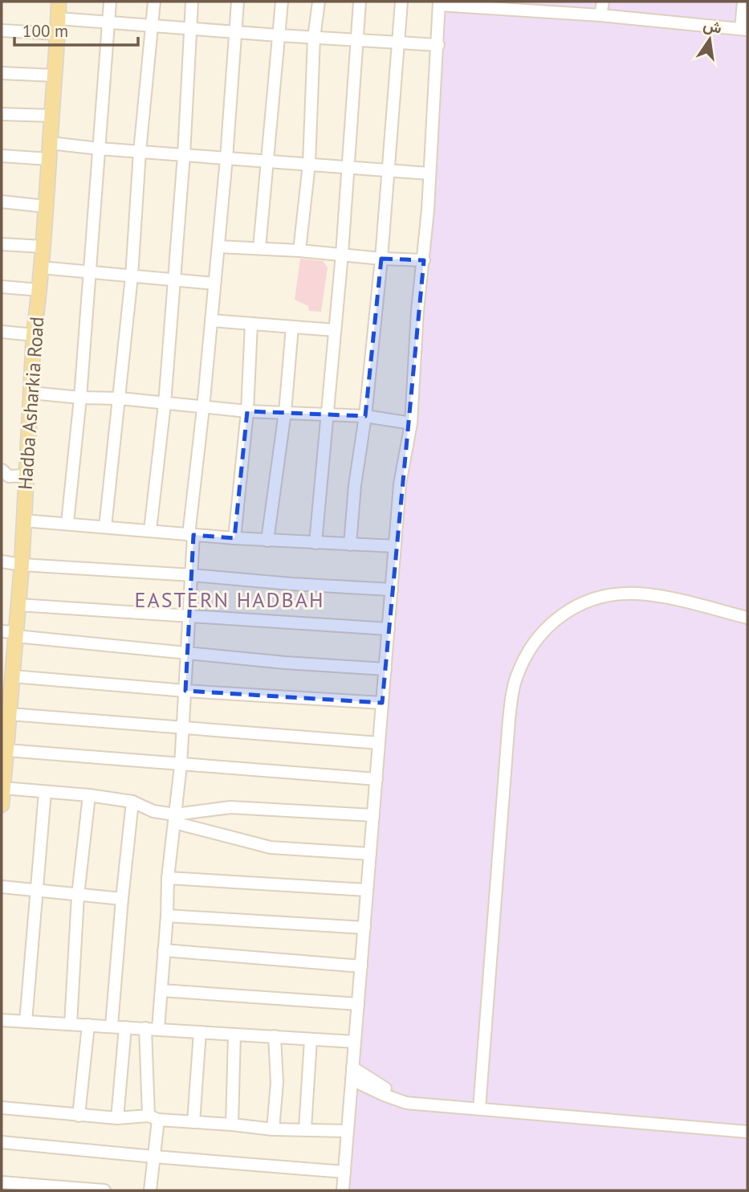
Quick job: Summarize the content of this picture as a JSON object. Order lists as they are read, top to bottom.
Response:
{
  "streets": {
    "main road": ["Hadba Asharkia Road"]
  },
  "districts": ["EASTERN HADBAH"],
  "scale_bar": "100 m",
  "north": "top"
}
